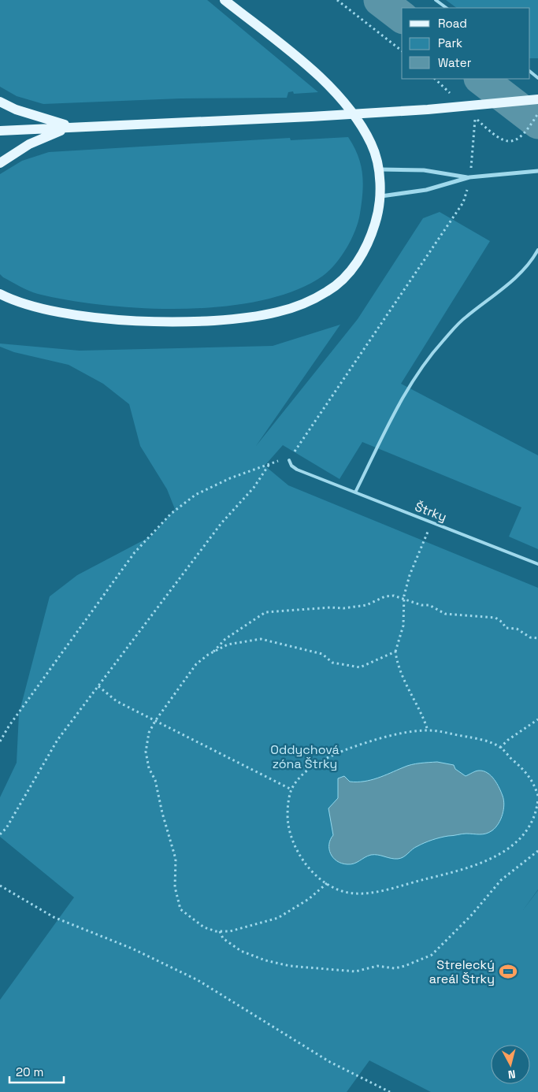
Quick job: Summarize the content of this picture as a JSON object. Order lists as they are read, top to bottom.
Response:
{
  "streets": {
    "lane": ["Štrky"]
  },
  "parks": ["Oddychová zóna Štrky"],
  "places": {
    "sports": ["Strelecký areál Štrky"]
  },
  "legend": ["Road", "Park", "Water"],
  "scale_bar": "20 m",
  "north": "bottom"
}
